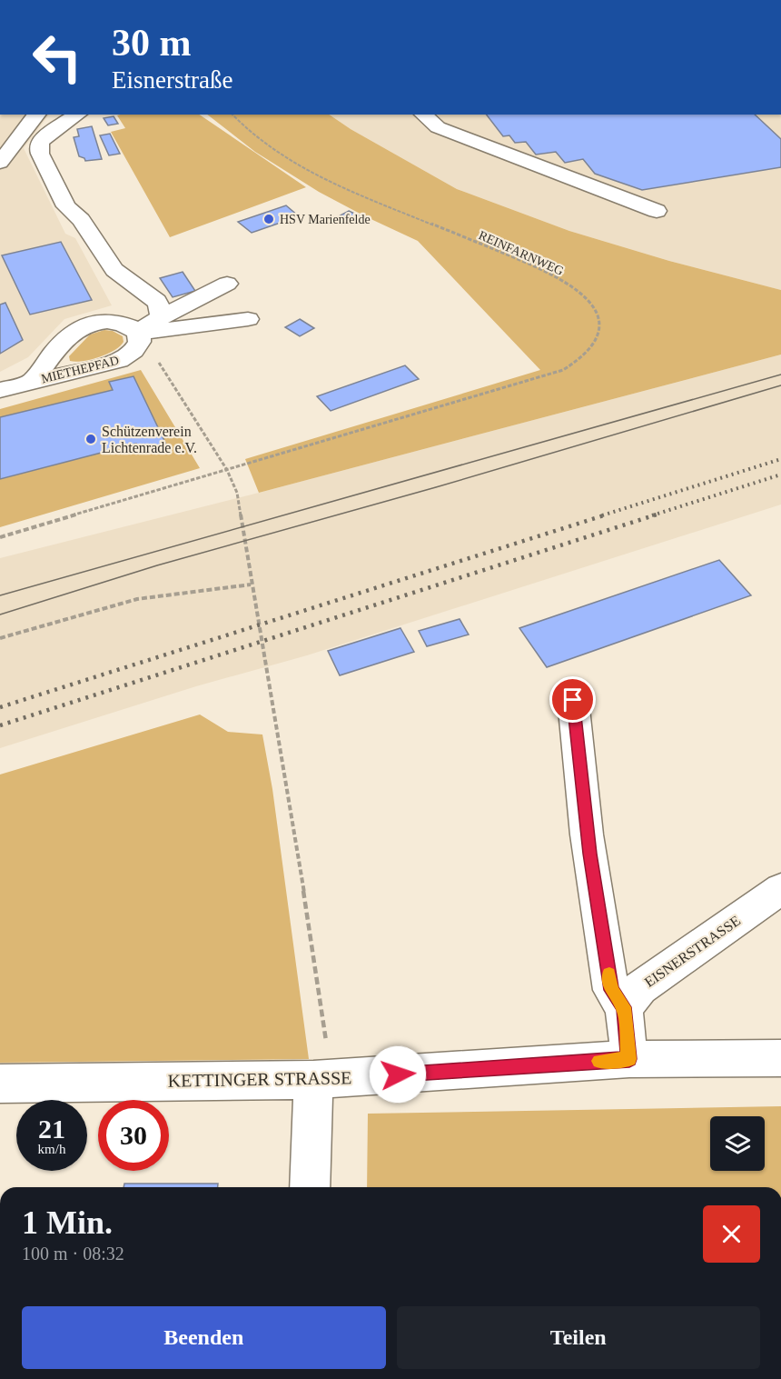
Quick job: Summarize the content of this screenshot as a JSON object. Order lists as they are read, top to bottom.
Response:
{
  "streets": {
    "street": ["MIETHEPFAD", "EISNERSTRASSE", "KETTINGER STRASSE"],
    "path": ["REINFARNWEG"]
  },
  "places": ["HSV Marienfelde", "Schützenverein Lichtenrade e.V."],
  "page": {
    "turn": ["30 m", "Eisnerstraße"],
    "speed": "21 km/h",
    "limit": "30",
    "heading": ["1 Min.", "100 m · 08:32"],
    "buttons": ["Beenden", "Teilen"]
  }
}
